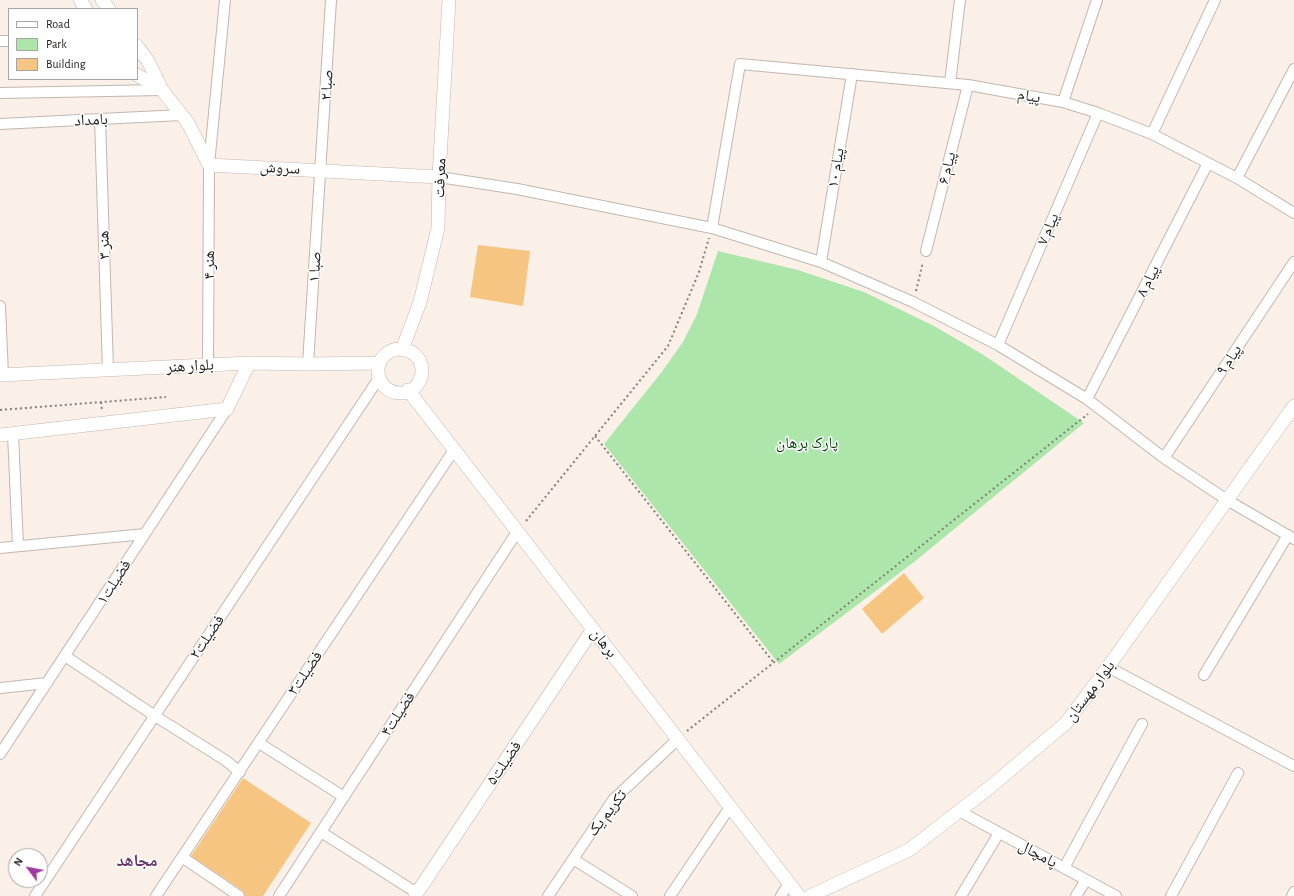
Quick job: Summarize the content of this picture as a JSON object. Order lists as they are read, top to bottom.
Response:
{
  "streets": {
    "street": [
      "صبا ۲",
      "پیام",
      "بامداد",
      "سروش",
      "پیام ۱۰",
      "پیام ۶",
      "معرفت",
      "پیام ۷",
      "هنر ۳",
      "هنر ۴",
      "صبا ۱",
      "پیام ۸",
      "پیام ۹",
      "بلوار هنر",
      "فضیلت۱",
      "فضیلت۲",
      "برهان",
      "فضیلت۳",
      "بلوار مهستان",
      "فضیلت۴",
      "فضیلت۵",
      "تکریم یک",
      "پامچال"
    ]
  },
  "crossings": [
    ["صبا ۲", "سروش"],
    ["صبا ۲", "صبا ۱"],
    ["پیام", "پیام ۱۰"],
    ["پیام", "پیام ۶"],
    ["پیام", "پیام ۷"],
    ["پیام", "پیام ۸"],
    ["بامداد", "هنر ۳"],
    ["سروش", "معرفت"],
    ["سروش", "هنر ۴"],
    ["سروش", "صبا ۱"],
    ["معرفت", "بلوار هنر"],
    ["معرفت", "فضیلت۲"],
    ["معرفت", "برهان"],
    ["هنر ۳", "بلوار هنر"],
    ["هنر ۴", "بلوار هنر"],
    ["صبا ۱", "بلوار هنر"],
    ["بلوار هنر", "فضیلت۲"],
    ["بلوار هنر", "برهان"],
    ["فضیلت۲", "برهان"],
    ["برهان", "فضیلت۳"],
    ["برهان", "فضیلت۴"],
    ["برهان", "فضیلت۵"],
    ["برهان", "تکریم یک"],
    ["بلوار مهستان", "پامچال"]
  ],
  "districts": ["مجاهد"],
  "parks": ["پارک برهان"],
  "legend": ["Road", "Park", "Building"],
  "north": "top left"
}
